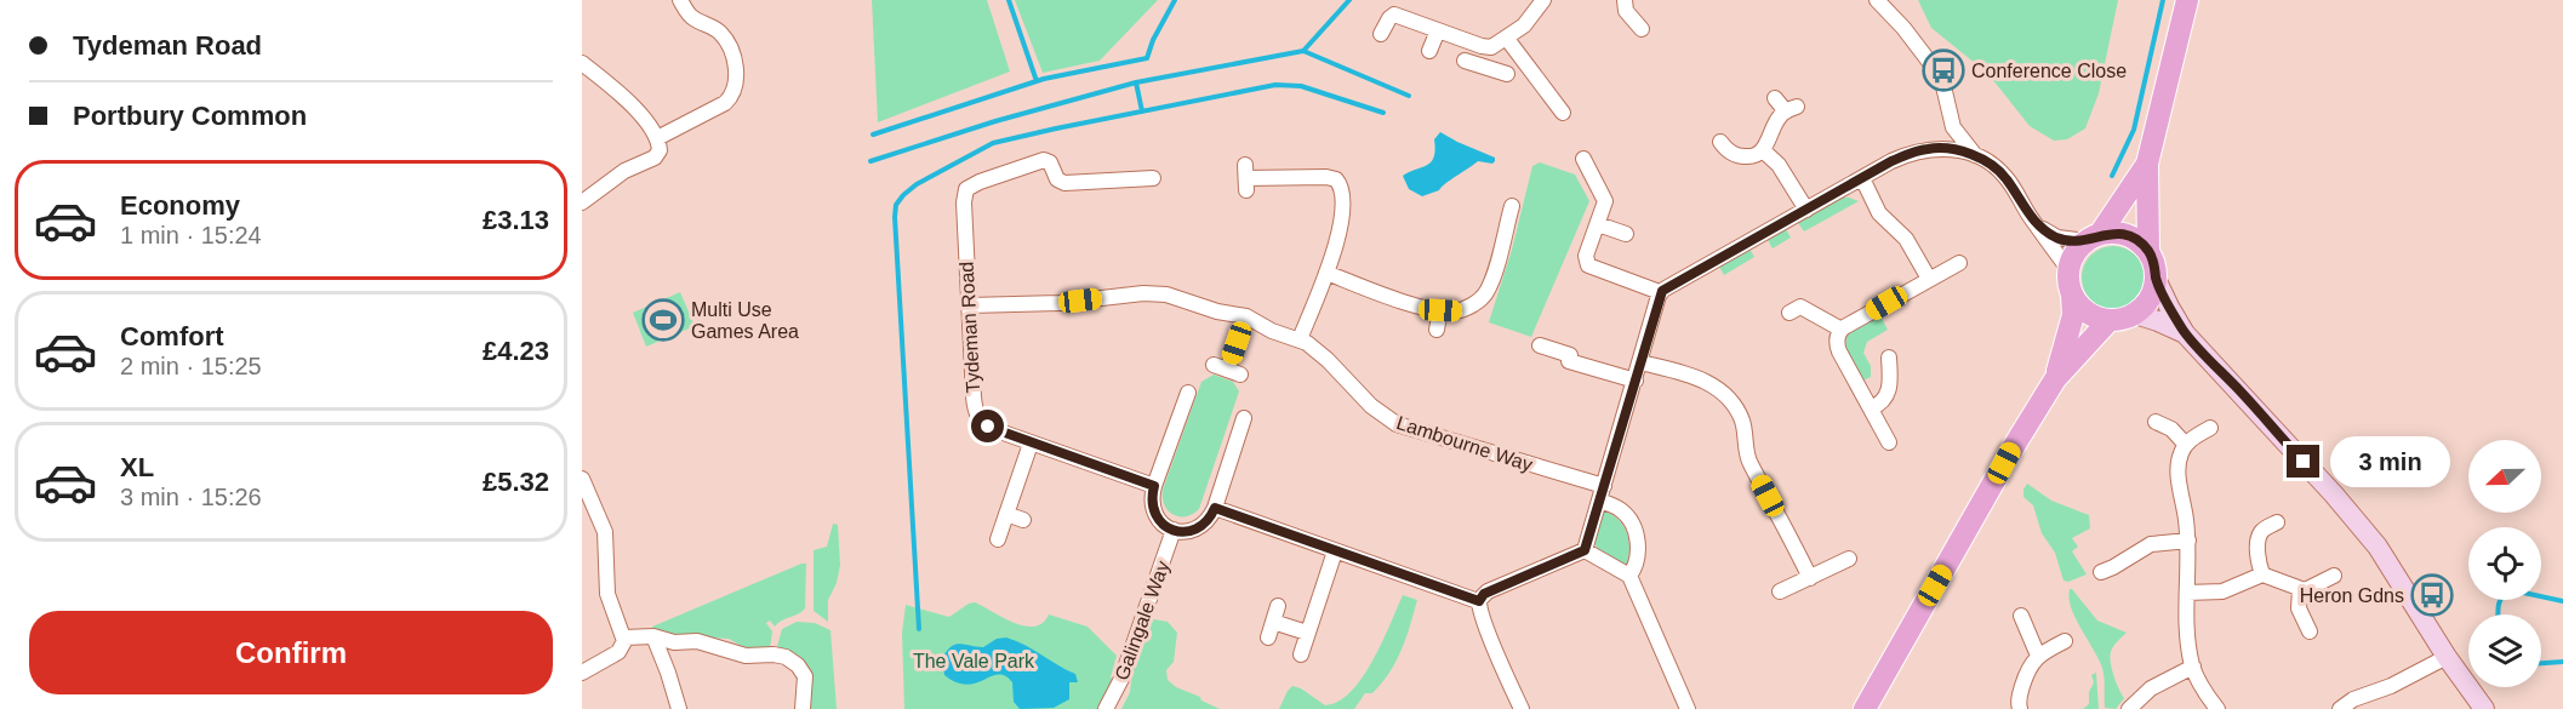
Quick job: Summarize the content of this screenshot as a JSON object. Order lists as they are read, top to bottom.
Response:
{
  "streets": {
    "street": ["Tydeman Road", "Lambourne Way", "Galingale Way"]
  },
  "crossings": [
    ["Tydeman Road", "Lambourne Way"]
  ],
  "parks": ["The Vale Park"],
  "places": {
    "bus stop": ["Conference Close", "Heron Gdns"],
    "sports": ["Multi Use Games Area"]
  },
  "north": "left",
  "page": {
    "banner": ["Tydeman Road", "Portbury Common"],
    "list": [
      {
        "name": "Economy",
        "note": "1 min · 15:24",
        "value": "£3.13"
      },
      {
        "name": "Comfort",
        "note": "2 min · 15:25",
        "value": "£4.23"
      },
      {
        "name": "XL",
        "note": "3 min · 15:26",
        "value": "£5.32"
      }
    ],
    "bubble": "3 min",
    "buttons": "Confirm"
  }
}
